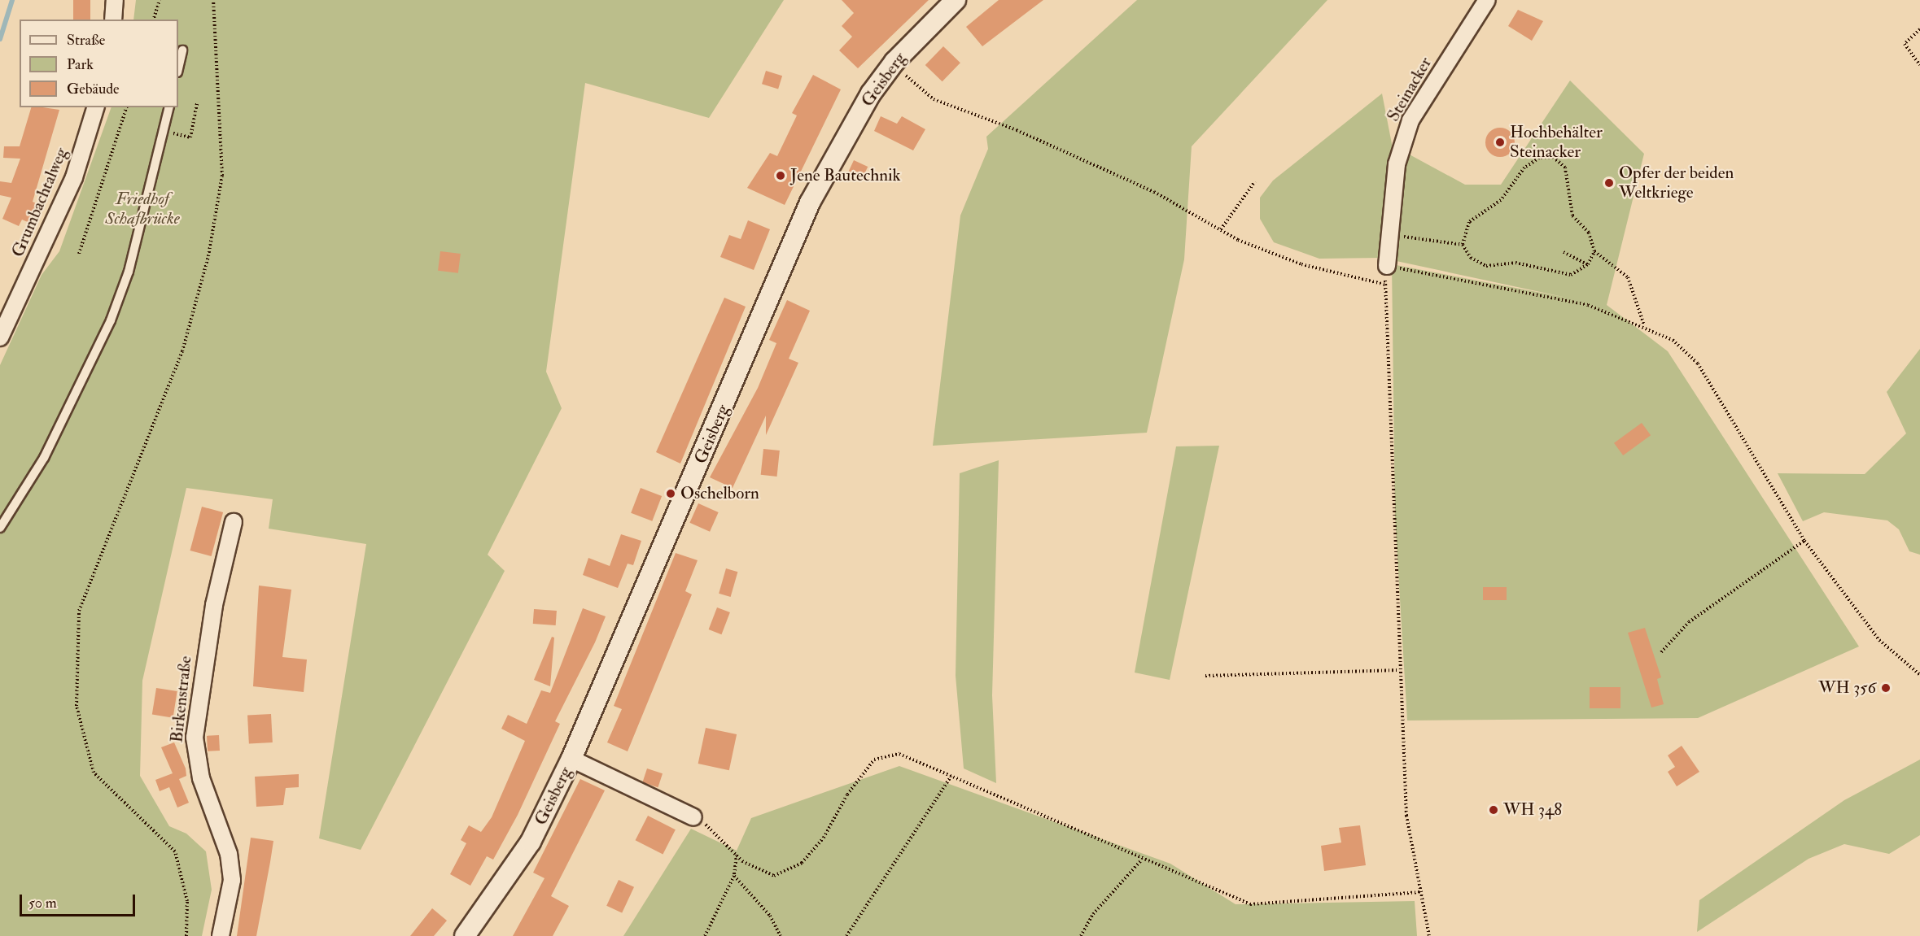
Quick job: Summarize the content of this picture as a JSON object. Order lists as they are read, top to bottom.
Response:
{
  "streets": {
    "street": [
      "Geisberg",
      "Steinacker",
      "Grumbachtalweg",
      "Birkenstraße"
    ]
  },
  "parks": ["Friedhof Schafbrücke"],
  "places": [
    "Hochbehälter Steinacker",
    "Jene Bautechnik",
    "Opfer der beiden Weltkriege",
    "Oschelborn",
    "WH 356",
    "WH 348"
  ],
  "legend": ["Straße", "Park", "Gebäude"],
  "scale_bar": "50 m"
}
